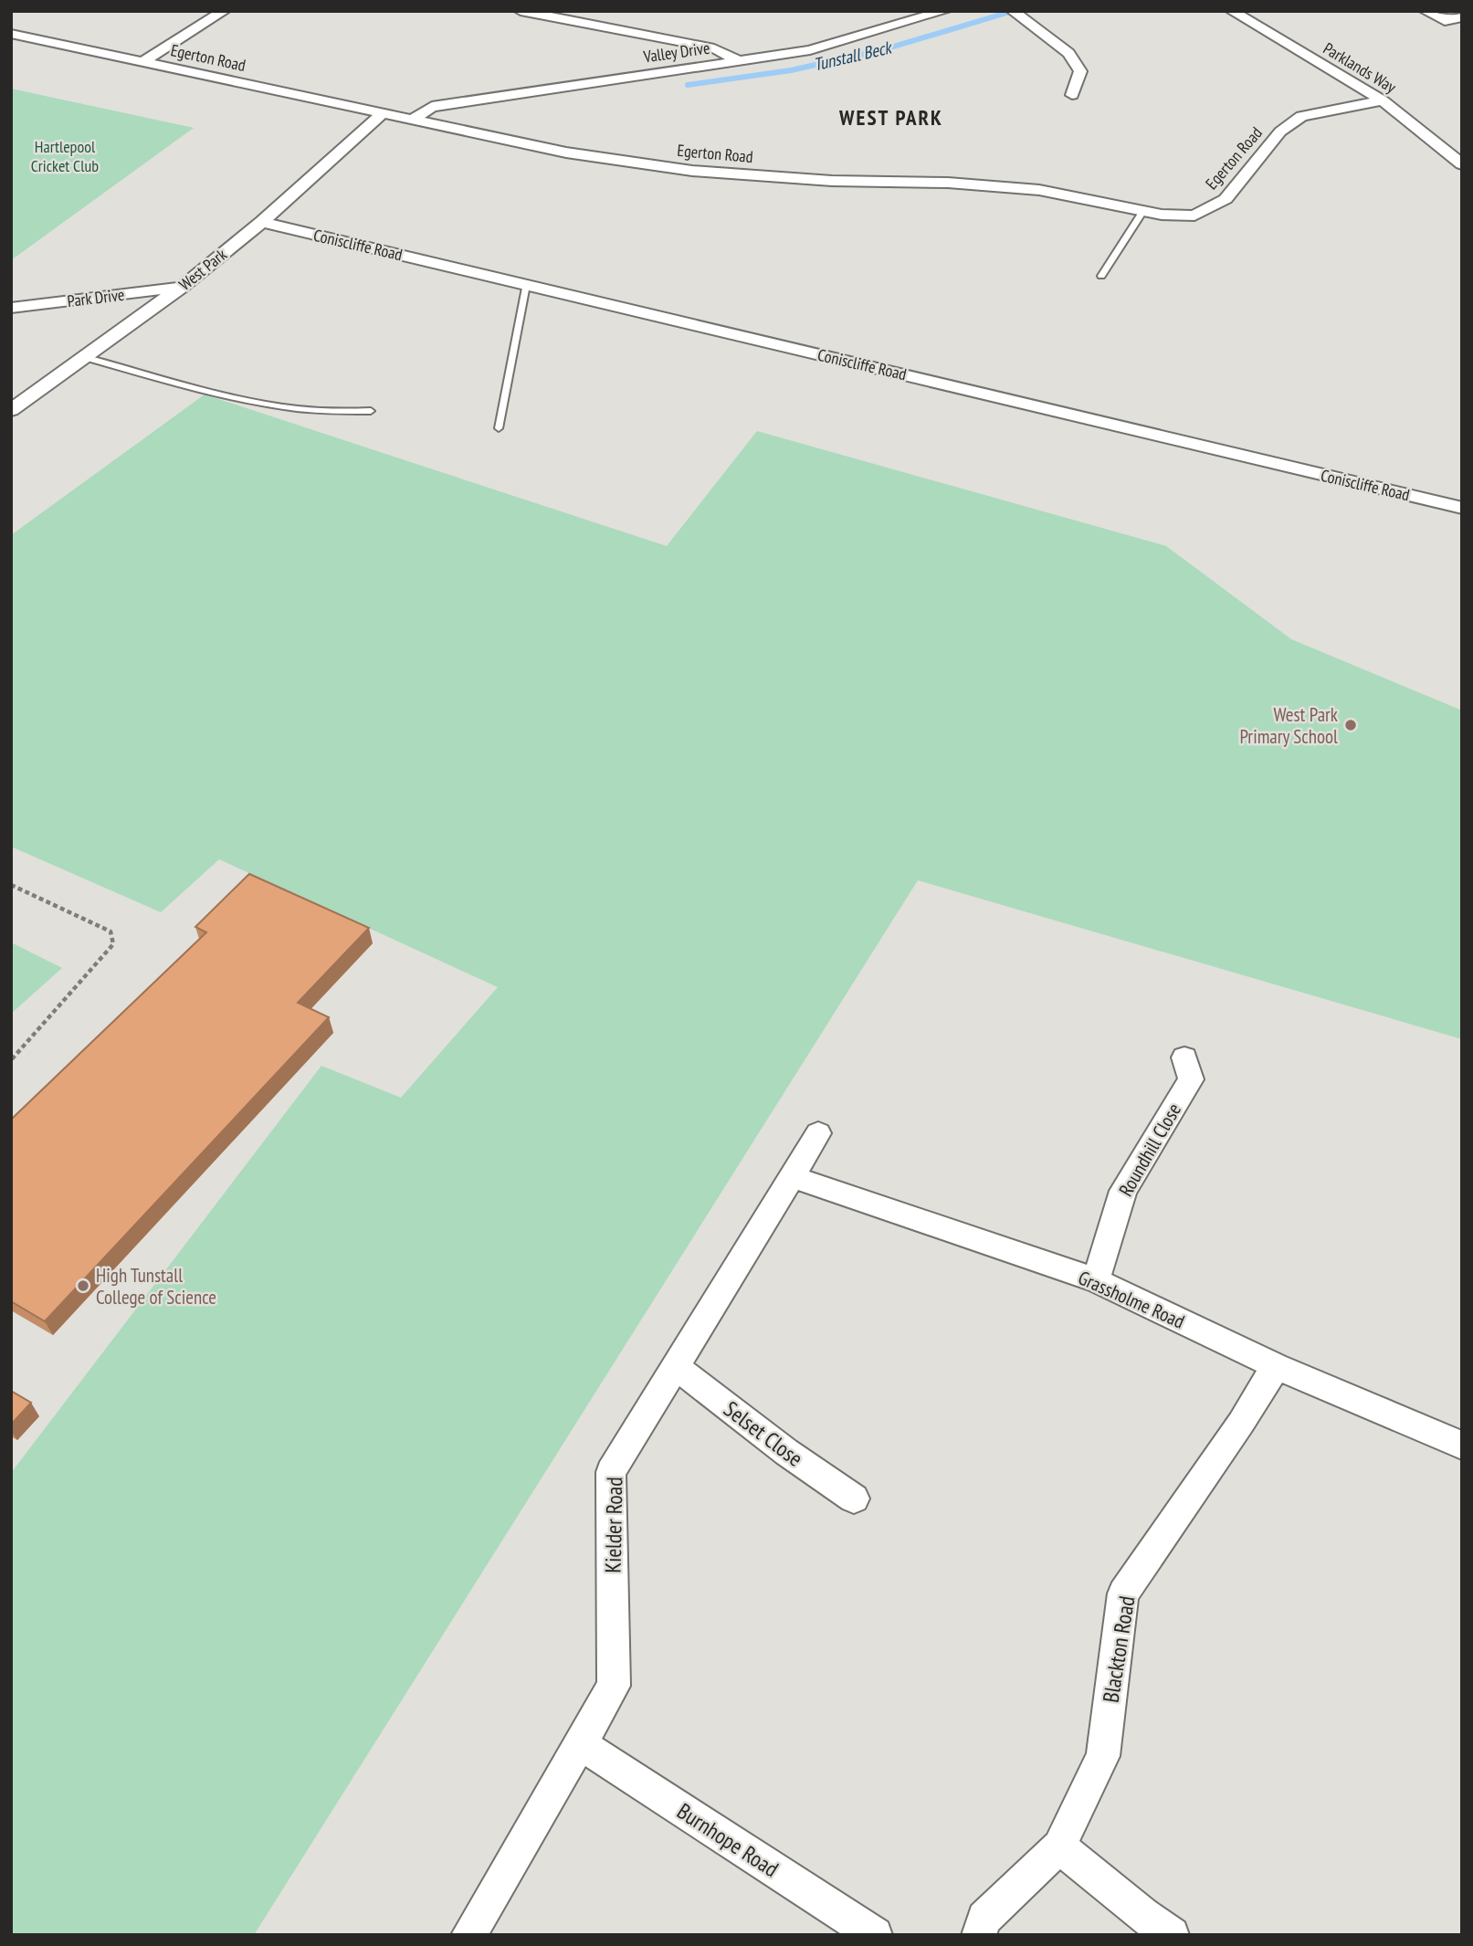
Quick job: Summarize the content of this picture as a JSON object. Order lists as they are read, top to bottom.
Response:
{
  "streets": {
    "street": [
      "Valley Drive",
      "Egerton Road",
      "Parklands Way",
      "Coniscliffe Road",
      "West Park",
      "Park Drive",
      "Roundhill Close",
      "Grassholme Road",
      "Selset Close",
      "Kielder Road",
      "Blackton Road",
      "Burnhope Road"
    ]
  },
  "crossings": [
    ["Valley Drive", "Egerton Road"],
    ["Egerton Road", "Parklands Way"],
    ["Egerton Road", "West Park"],
    ["Coniscliffe Road", "West Park"],
    ["West Park", "Park Drive"],
    ["Roundhill Close", "Grassholme Road"],
    ["Grassholme Road", "Kielder Road"],
    ["Grassholme Road", "Blackton Road"],
    ["Selset Close", "Kielder Road"],
    ["Kielder Road", "Burnhope Road"]
  ],
  "districts": ["WEST PARK"],
  "water": ["Tunstall Beck"],
  "parks": ["Hartlepool Cricket Club"],
  "places": ["West Park Primary School", "High Tunstall College of Science"]
}
